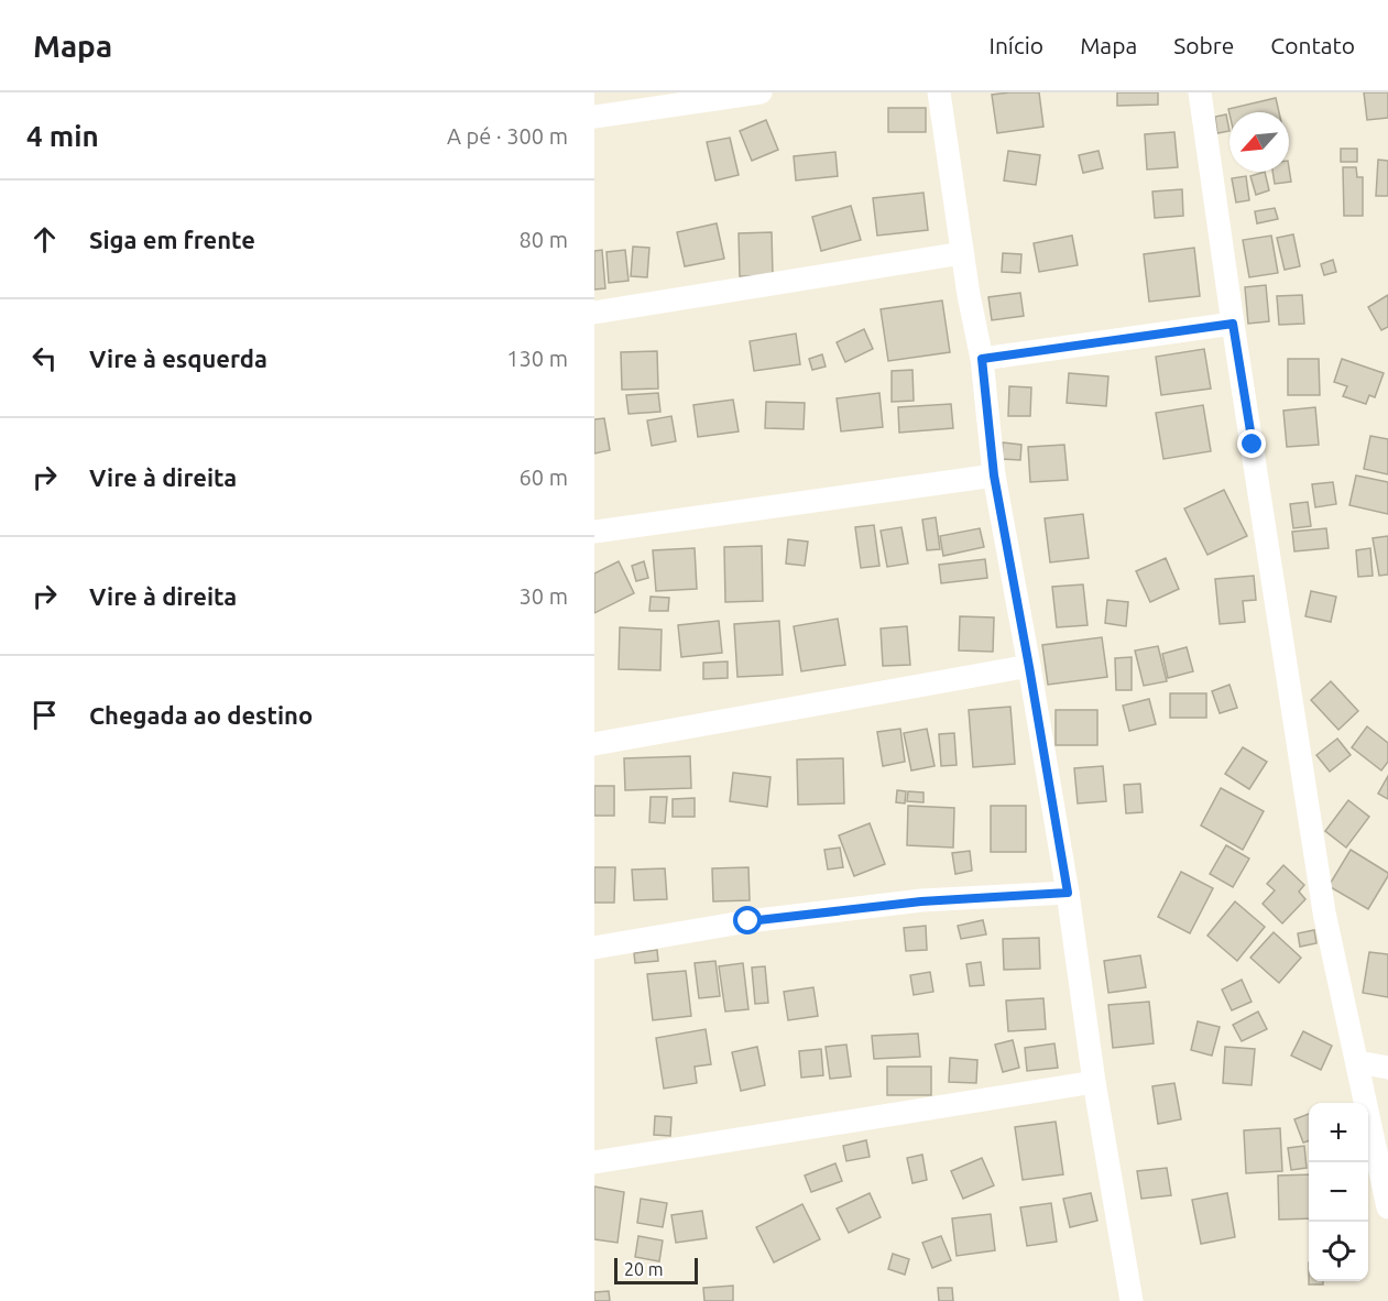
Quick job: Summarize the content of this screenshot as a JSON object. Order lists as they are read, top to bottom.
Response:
{
  "scale_bar": "20 m",
  "north": "bottom left",
  "page": {
    "header": "Mapa",
    "nav": [
      "Início",
      "Mapa",
      "Sobre",
      "Contato"
    ],
    "heading": ["4 min", "A pé · 300 m"],
    "list": [
      ["Siga em frente", "80 m"],
      ["Vire à esquerda", "130 m"],
      ["Vire à direita", "60 m"],
      ["Vire à direita", "30 m"],
      "Chegada ao destino"
    ],
    "map_buttons": ["+", "−"],
    "scale": "20 m"
  }
}
